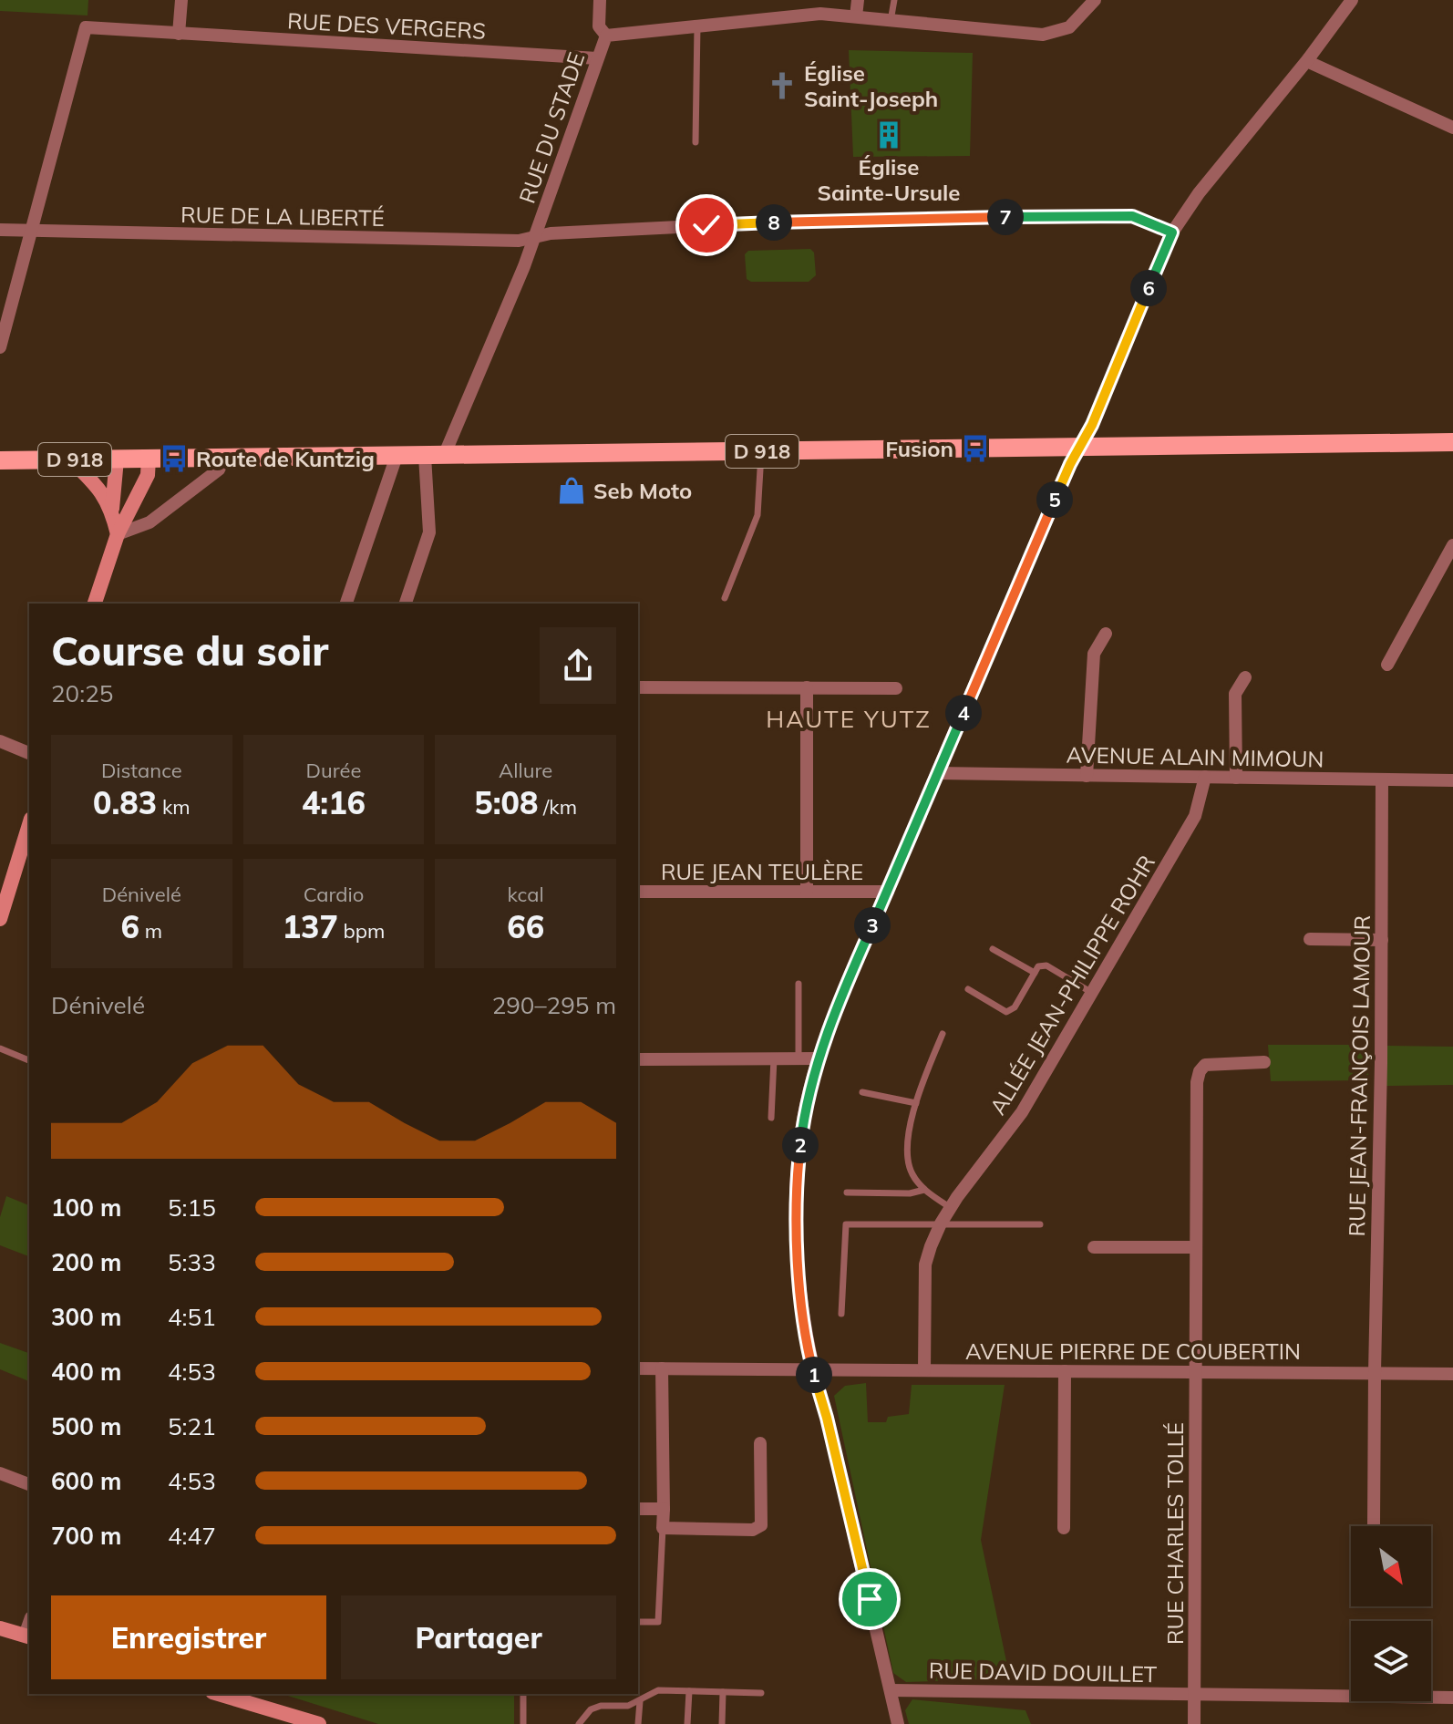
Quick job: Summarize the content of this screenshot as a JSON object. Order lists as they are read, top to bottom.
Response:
{
  "streets": {
    "main road": ["D 918"],
    "street": [
      "RUE DES VERGERS",
      "RUE DU STADE",
      "RUE DE LA LIBERTÉ",
      "AVENUE ALAIN MIMOUN",
      "RUE JEAN TEULÈRE",
      "ALLÉE JEAN-PHILIPPE ROHR",
      "RUE JEAN-FRANÇOIS LAMOUR",
      "AVENUE PIERRE DE COUBERTIN",
      "RUE CHARLES TOLLÉ",
      "RUE DAVID DOUILLET"
    ]
  },
  "crossings": [
    ["RUE DES VERGERS", "RUE DU STADE"],
    ["RUE DES VERGERS", "RUE DE LA LIBERTÉ"],
    ["RUE DU STADE", "RUE DE LA LIBERTÉ"],
    ["RUE DU STADE", "D 918"],
    ["AVENUE ALAIN MIMOUN", "ALLÉE JEAN-PHILIPPE ROHR"],
    ["AVENUE ALAIN MIMOUN", "RUE JEAN-FRANÇOIS LAMOUR"],
    ["ALLÉE JEAN-PHILIPPE ROHR", "AVENUE PIERRE DE COUBERTIN"],
    ["RUE JEAN-FRANÇOIS LAMOUR", "AVENUE PIERRE DE COUBERTIN"],
    ["AVENUE PIERRE DE COUBERTIN", "RUE CHARLES TOLLÉ"],
    ["RUE CHARLES TOLLÉ", "RUE DAVID DOUILLET"]
  ],
  "districts": ["HAUTE YUTZ"],
  "places": {
    "church": ["Église Saint-Joseph"],
    "building": ["Église Sainte-Ursule"],
    "bus stop": ["Fusion", "Route de Kuntzig"],
    "shop": ["Seb Moto"]
  },
  "north": "bottom right",
  "page": {
    "pins": [
      "7",
      "8",
      "6",
      "5",
      "4",
      "3",
      "2",
      "1"
    ],
    "heading": ["Course du soir", "20:25"],
    "stats": [
      ["Distance", "0.83 km"],
      ["Durée", "4:16"],
      ["Allure", "5:08 /km"],
      ["Dénivelé", "6 m"],
      ["Cardio", "137 bpm"],
      ["kcal", "66"]
    ],
    "chart": ["Dénivelé", "290–295 m"],
    "list": [
      {
        "name": "100 m",
        "note": "5:15"
      },
      {
        "name": "200 m",
        "note": "5:33"
      },
      {
        "name": "300 m",
        "note": "4:51"
      },
      {
        "name": "400 m",
        "note": "4:53"
      },
      {
        "name": "500 m",
        "note": "5:21"
      },
      {
        "name": "600 m",
        "note": "4:53"
      },
      {
        "name": "700 m",
        "note": "4:47"
      }
    ],
    "buttons": ["Enregistrer", "Partager"]
  }
}
